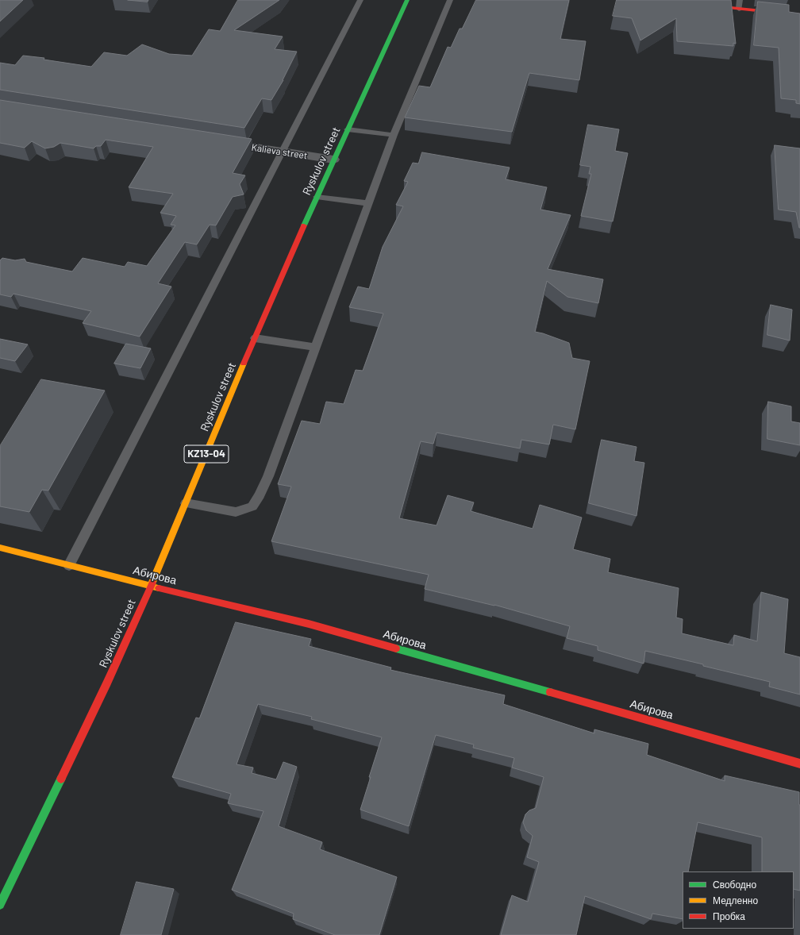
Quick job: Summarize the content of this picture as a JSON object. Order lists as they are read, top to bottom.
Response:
{
  "streets": {
    "main road": ["Ryskulov street", "KZ13-04", "Абирова"],
    "street": ["Kalieva street"]
  },
  "crossings": [
    ["Kalieva street", "Ryskulov street"],
    ["Ryskulov street", "Абирова"]
  ],
  "legend": ["Свободно", "Медленно", "Пробка"]
}
